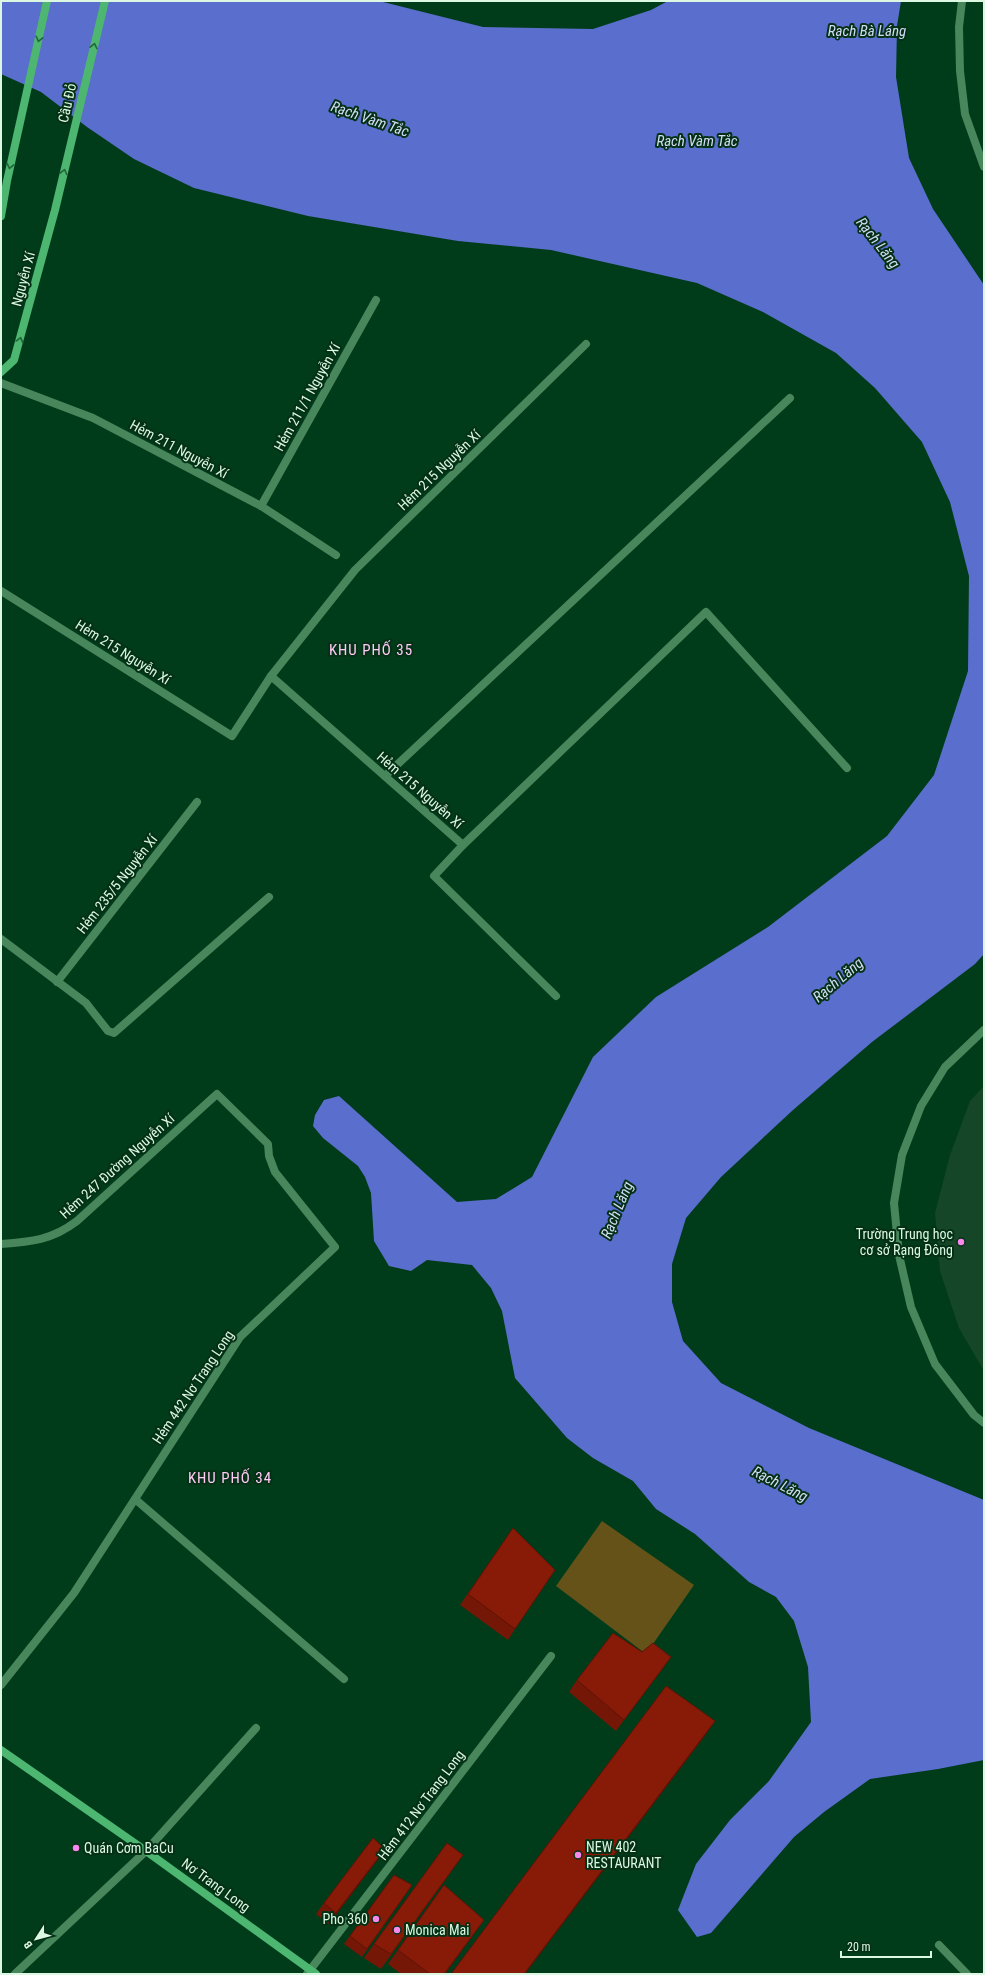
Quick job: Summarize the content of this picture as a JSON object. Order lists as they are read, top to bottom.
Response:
{
  "streets": {
    "main road": ["Cầu Đỏ", "Nguyễn Xí", "Nơ Trang Long"],
    "street": [
      "Hẻm 211/1 Nguyễn Xí",
      "Hẻm 211 Nguyễn Xí",
      "Hẻm 215 Nguyễn Xí",
      "Hẻm 235/5 Nguyễn Xí",
      "Hẻm 247 Đường Nguyễn Xí",
      "Hẻm 442 Nơ Trang Long",
      "Hẻm 412 Nơ Trang Long"
    ]
  },
  "crossings": [
    ["Cầu Đỏ", "Nguyễn Xí"],
    ["Hẻm 211/1 Nguyễn Xí", "Hẻm 211 Nguyễn Xí"],
    ["Hẻm 247 Đường Nguyễn Xí", "Hẻm 442 Nơ Trang Long"],
    ["Hẻm 412 Nơ Trang Long", "Nơ Trang Long"]
  ],
  "one_way": ["Nguyễn Xí"],
  "districts": ["KHU PHỐ 35", "KHU PHỐ 34"],
  "water": ["Rạch Bà Láng", "Rạch Vàm Tắc", "Rạch Lăng"],
  "places": [
    "Trường Trung học cơ sở Rạng Đông",
    "Quán Cơm BaCu",
    "NEW 402 RESTAURANT",
    "Pho 360",
    "Monica Mai"
  ],
  "scale_bar": "20 m",
  "north": "bottom left"
}
